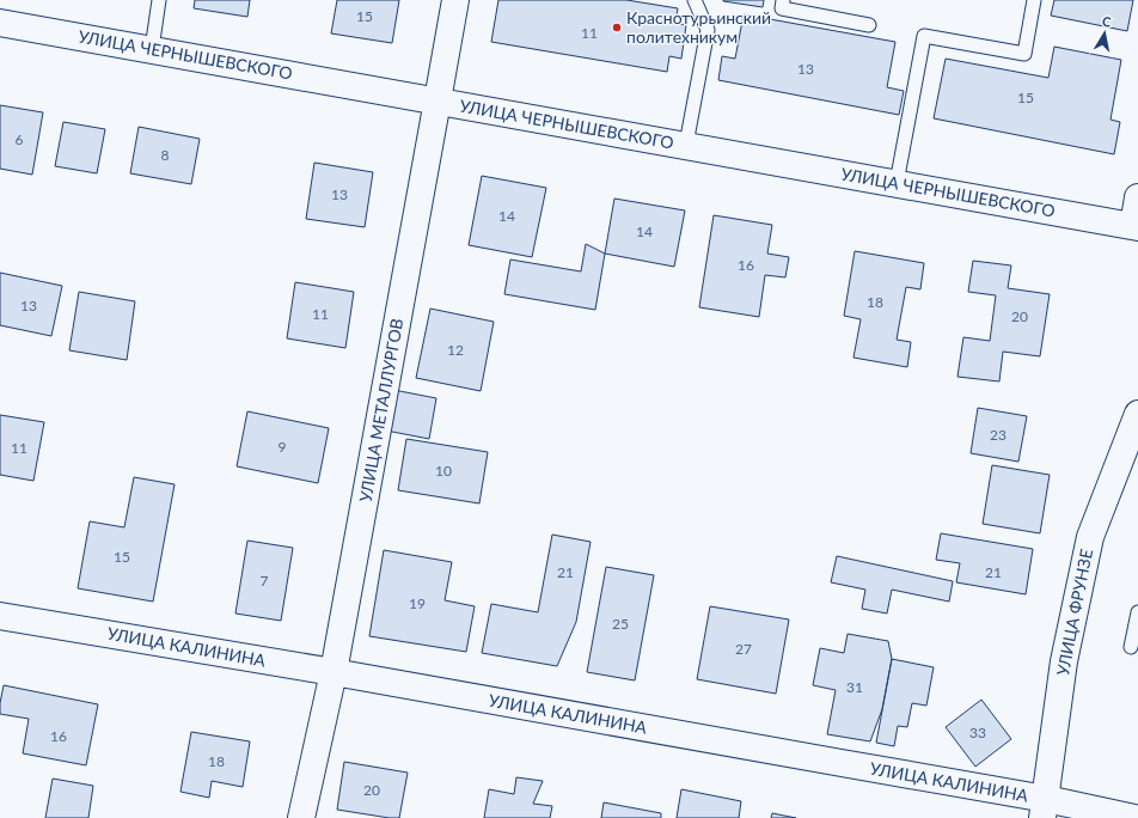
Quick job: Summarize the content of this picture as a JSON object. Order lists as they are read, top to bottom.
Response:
{
  "streets": {
    "street": [
      "УЛИЦА ЧЕРНЫШЕВСКОГО",
      "УЛИЦА МЕТАЛЛУРГОВ",
      "УЛИЦА ФРУНЗЕ",
      "УЛИЦА КАЛИНИНА"
    ]
  },
  "crossings": [
    ["УЛИЦА ЧЕРНЫШЕВСКОГО", "УЛИЦА МЕТАЛЛУРГОВ"],
    ["УЛИЦА МЕТАЛЛУРГОВ", "УЛИЦА КАЛИНИНА"],
    ["УЛИЦА ФРУНЗЕ", "УЛИЦА КАЛИНИНА"]
  ],
  "places": ["Краснотурьинский политехникум"],
  "house_numbers": [
    "15",
    "11",
    "13",
    "15",
    "6",
    "8",
    "13",
    "14",
    "14",
    "16",
    "18",
    "13",
    "11",
    "20",
    "12",
    "23",
    "9",
    "11",
    "10",
    "15",
    "21",
    "21",
    "7",
    "19",
    "25",
    "27",
    "31",
    "33",
    "16",
    "18",
    "20"
  ],
  "north": "top"
}
